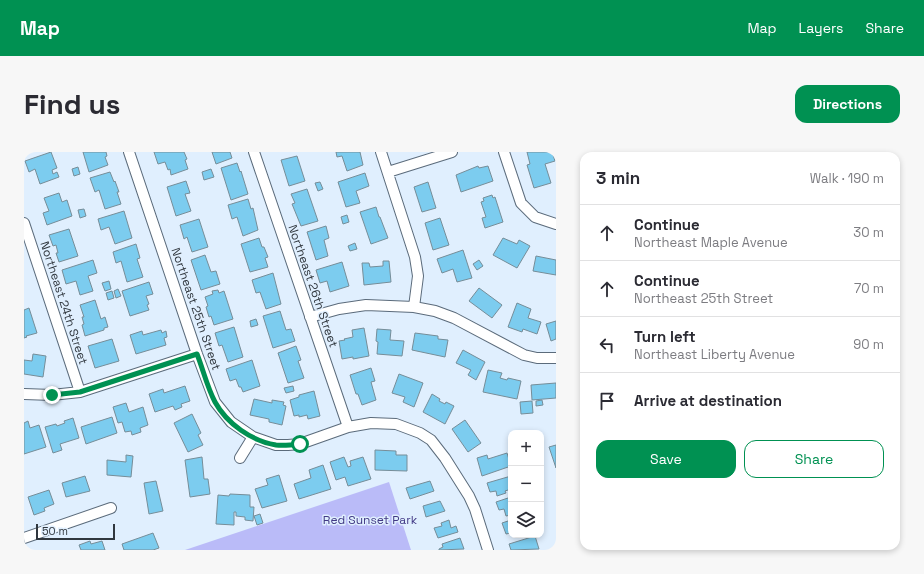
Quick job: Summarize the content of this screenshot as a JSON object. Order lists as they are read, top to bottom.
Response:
{
  "streets": {
    "street": ["Northeast 26th Street", "Northeast 24th Street", "Northeast 25th Street"]
  },
  "crossings": [
    ["Northeast 26th Street", "Northeast 25th Street"]
  ],
  "parks": ["Red Sunset Park"],
  "scale_bar": "50 m",
  "page": {
    "header": "Map",
    "nav": ["Map", "Layers", "Share"],
    "buttons": [
      "Directions",
      ["Save", "Share"]
    ],
    "title": "Find us",
    "heading": ["3 min", "Walk · 190 m"],
    "list": [
      ["Continue", "Northeast Maple Avenue", "30 m"],
      ["Continue", "Northeast 25th Street", "70 m"],
      ["Turn left", "Northeast Liberty Avenue", "90 m"],
      "Arrive at destination"
    ],
    "map_buttons": ["+", "−"],
    "scale": "50 m"
  }
}
